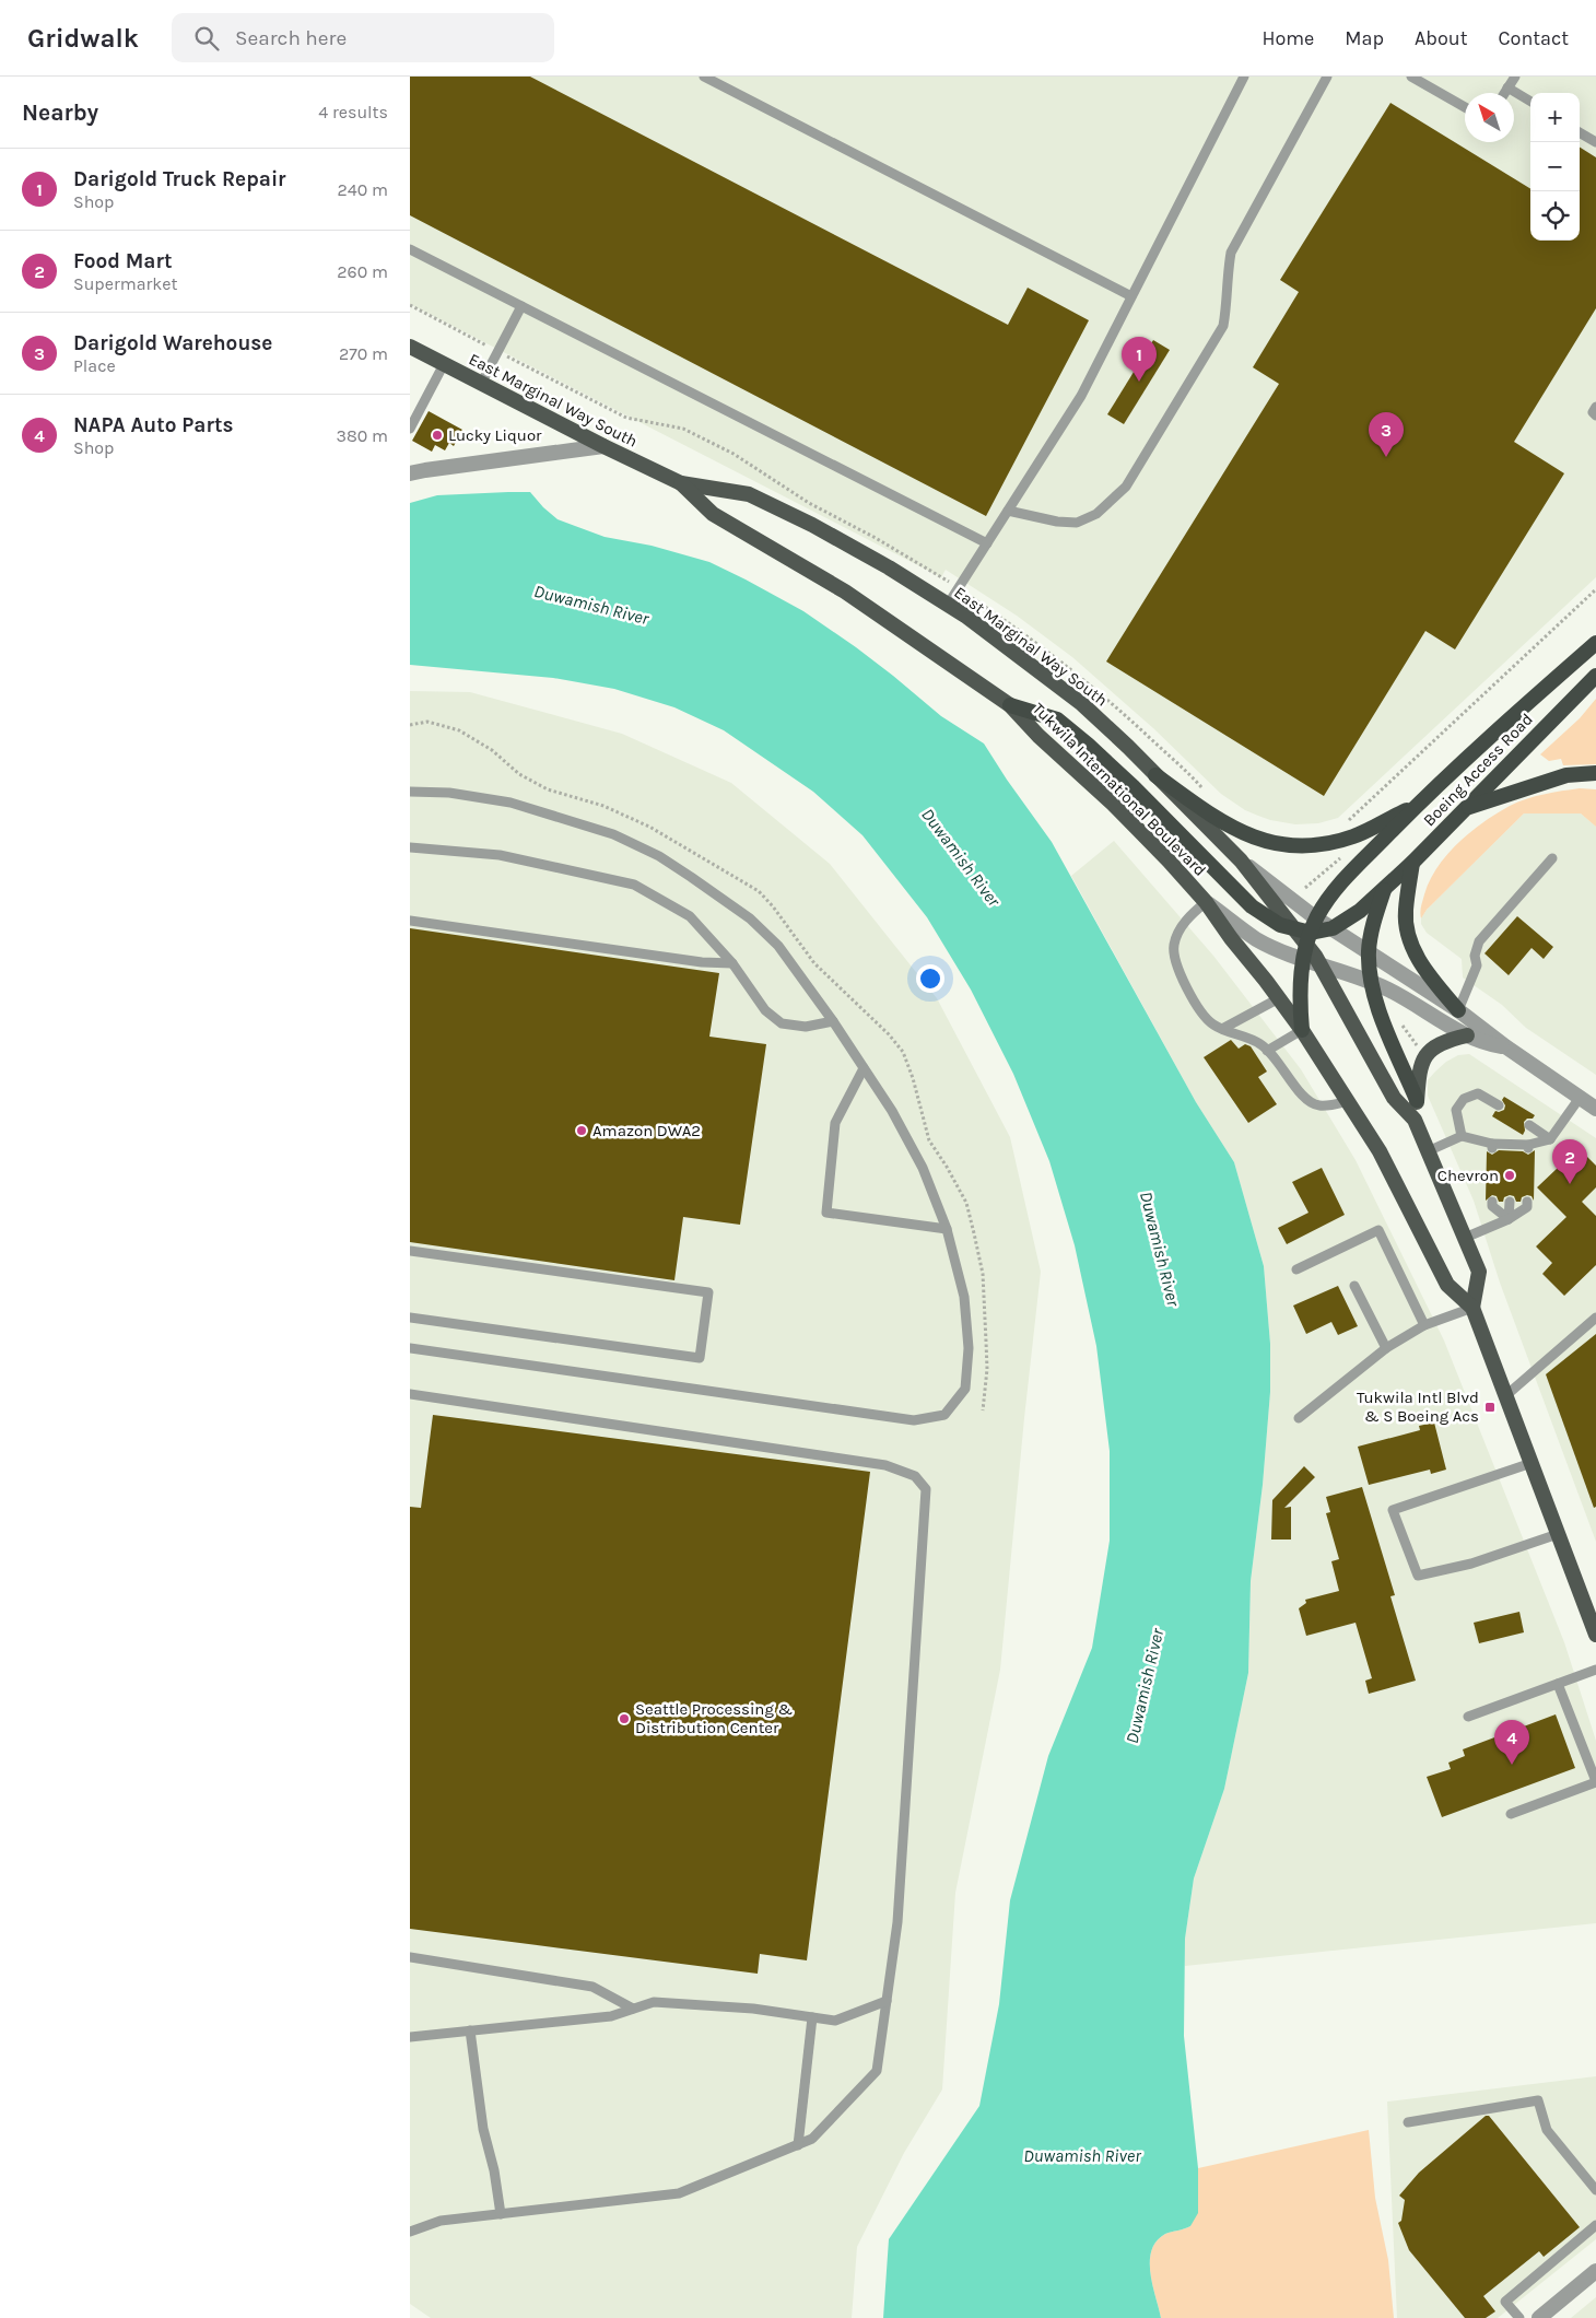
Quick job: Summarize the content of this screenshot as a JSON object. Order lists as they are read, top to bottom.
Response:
{
  "streets": {
    "highway": ["Boeing Access Road"],
    "main road": ["East Marginal Way South", "Tukwila International Boulevard"]
  },
  "crossings": [
    ["East Marginal Way South", "Tukwila International Boulevard"]
  ],
  "water": ["Duwamish River"],
  "places": {
    "other": [
      "Lucky Liquor",
      "Amazon DWA2",
      "Chevron",
      "Seattle Processing & Distribution Center"
    ],
    "transit": ["Tukwila Intl Blvd & S Boeing Acs"]
  },
  "north": "top left",
  "page": {
    "header": "Gridwalk",
    "search": "Search here",
    "nav": [
      "Home",
      "Map",
      "About",
      "Contact"
    ],
    "heading": ["Nearby", "4 results"],
    "map_buttons": ["+", "−"],
    "list": [
      {
        "mark": "1",
        "name": "Darigold Truck Repair",
        "note": "Shop",
        "value": "240 m"
      },
      {
        "mark": "2",
        "name": "Food Mart",
        "note": "Supermarket",
        "value": "260 m"
      },
      {
        "mark": "3",
        "name": "Darigold Warehouse",
        "note": "Place",
        "value": "270 m"
      },
      {
        "mark": "4",
        "name": "NAPA Auto Parts",
        "note": "Shop",
        "value": "380 m"
      }
    ],
    "pins": [
      "1",
      "3",
      "2",
      "4"
    ]
  }
}
